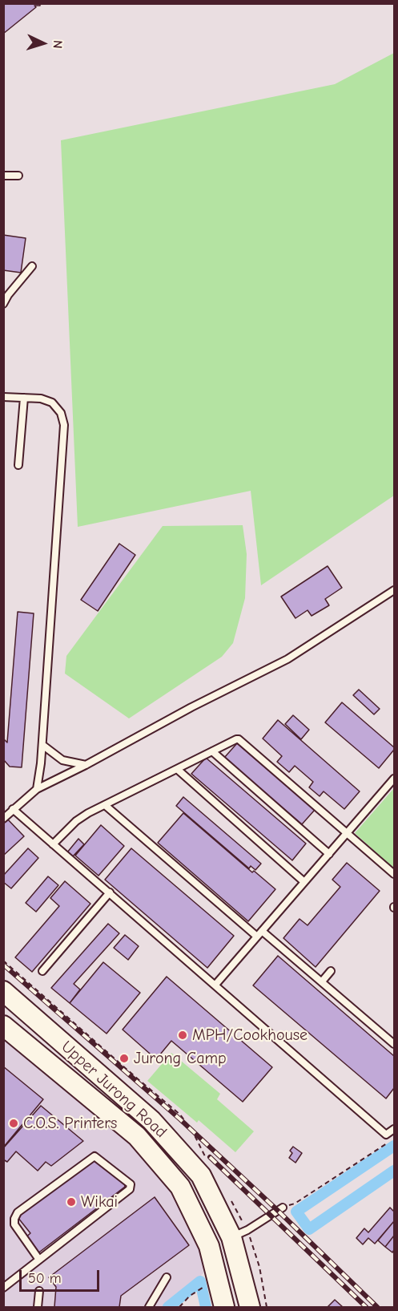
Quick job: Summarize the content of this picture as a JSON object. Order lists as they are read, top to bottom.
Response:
{
  "streets": {
    "main road": ["Upper Jurong Road"]
  },
  "places": [
    "MPH/Cookhouse",
    "Jurong Camp",
    "C.O.S. Printers",
    "Wikai"
  ],
  "scale_bar": "50 m",
  "north": "right"
}
